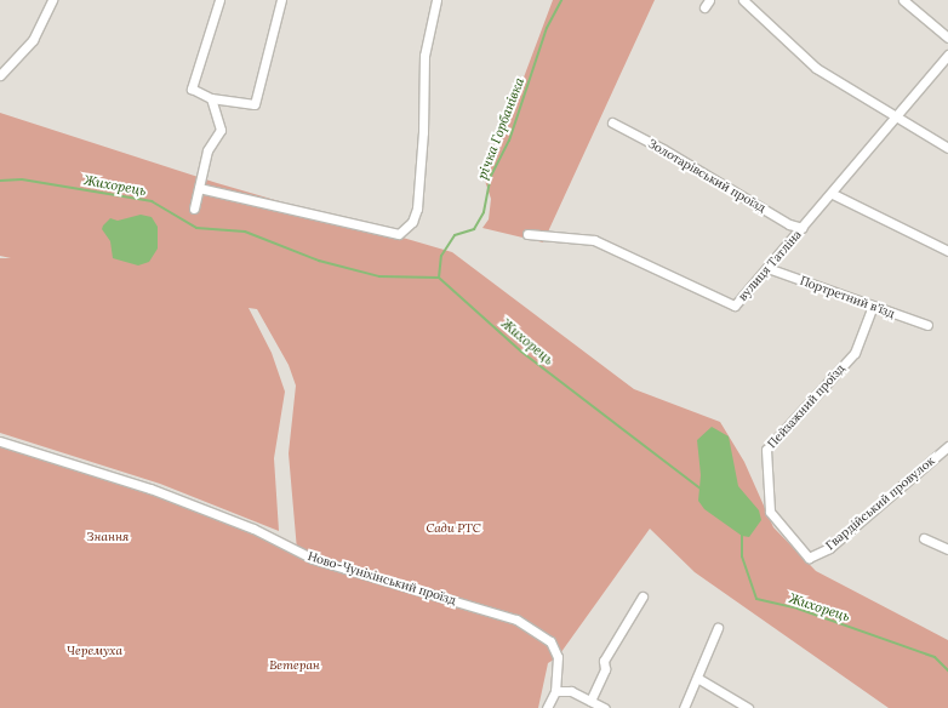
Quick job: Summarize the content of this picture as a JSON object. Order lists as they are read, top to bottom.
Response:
{
  "streets": {
    "street": [
      "Золотарівський проїзд",
      "вулиця Татліна",
      "Портретний в'їзд",
      "Пейзажний проїзд",
      "Гвардійський провулок",
      "Ново-Чуніхінський проїзд"
    ]
  },
  "crossings": [
    ["Золотарівський проїзд", "вулиця Татліна"],
    ["вулиця Татліна", "Портретний в'їзд"],
    ["Портретний в'їзд", "Пейзажний проїзд"],
    ["Пейзажний проїзд", "Гвардійський провулок"]
  ],
  "water": ["річка Горбанівка", "Жихорець"],
  "parks": [
    "Сади РТС",
    "Знання",
    "Черемуха",
    "Ветеран"
  ]
}
